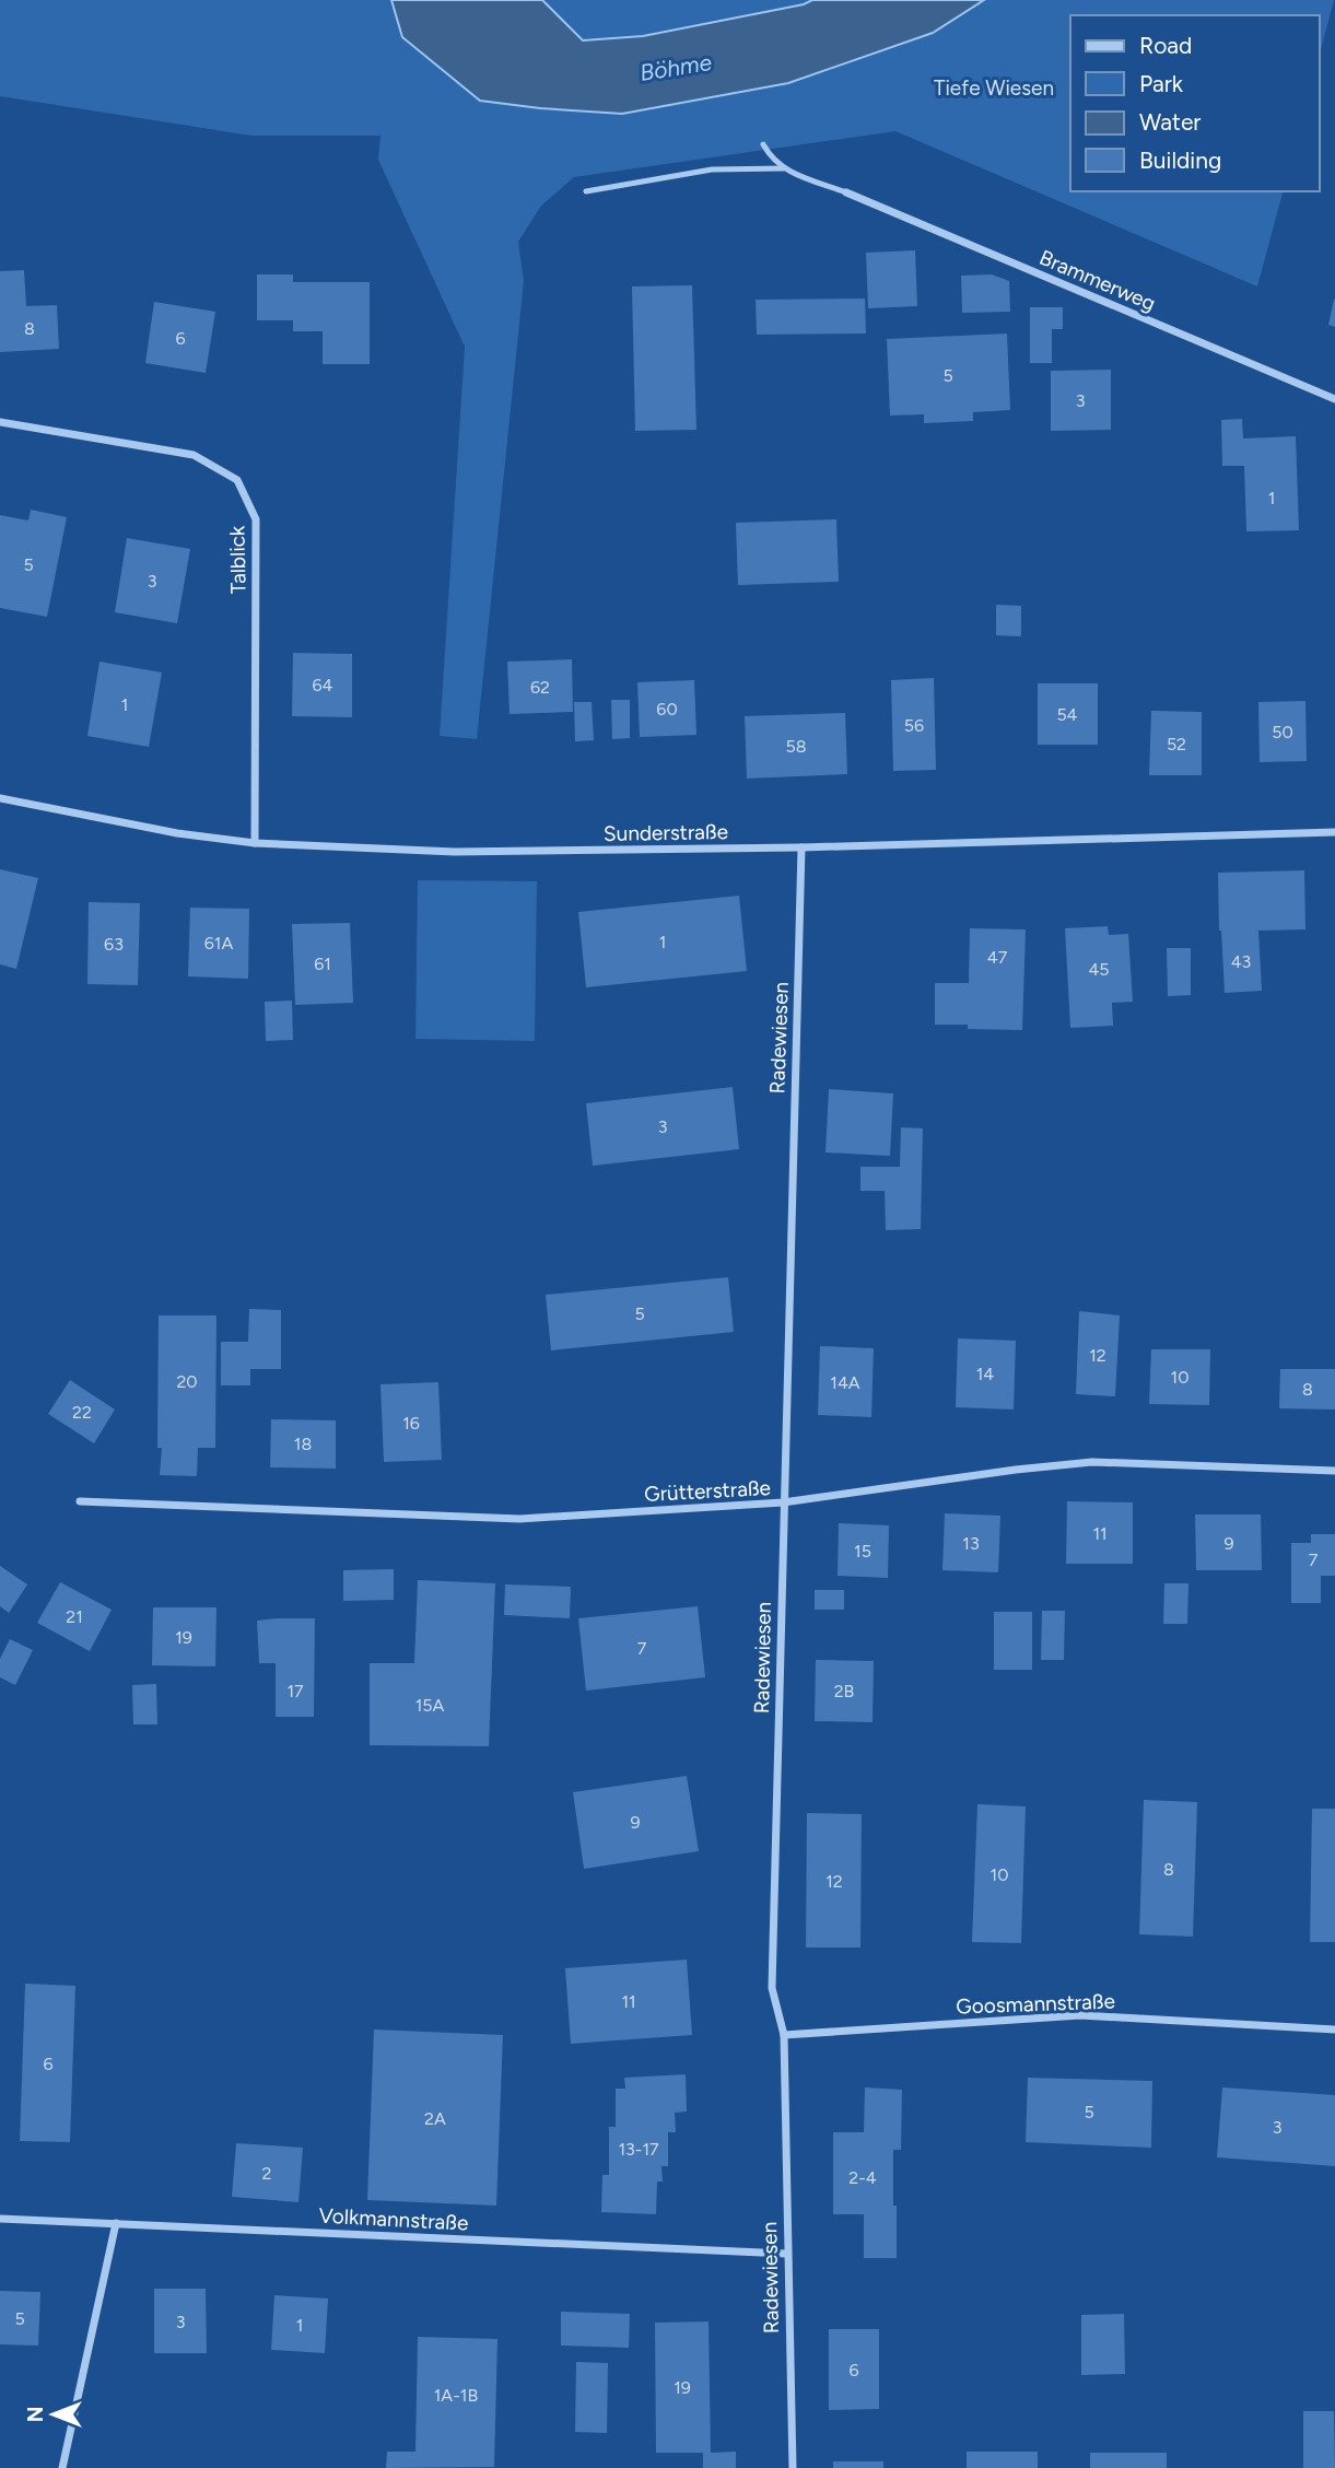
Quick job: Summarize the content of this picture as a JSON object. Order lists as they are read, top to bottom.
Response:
{
  "streets": {
    "street": [
      "Brammerweg",
      "Talblick",
      "Sunderstraße",
      "Radewiesen",
      "Grütterstraße",
      "Goosmannstraße",
      "Volkmannstraße"
    ]
  },
  "crossings": [
    ["Talblick", "Sunderstraße"],
    ["Sunderstraße", "Radewiesen"],
    ["Radewiesen", "Grütterstraße"],
    ["Radewiesen", "Goosmannstraße"],
    ["Radewiesen", "Volkmannstraße"]
  ],
  "water": ["Böhme"],
  "parks": ["Tiefe Wiesen"],
  "house_numbers": [
    "8",
    "6",
    "5",
    "3",
    "1",
    "5",
    "3",
    "64",
    "62",
    "1",
    "60",
    "54",
    "56",
    "50",
    "52",
    "58",
    "1",
    "61A",
    "63",
    "47",
    "43",
    "61",
    "45",
    "3",
    "5",
    "12",
    "14",
    "10",
    "20",
    "14A",
    "8",
    "22",
    "16",
    "18",
    "11",
    "13",
    "9",
    "15",
    "7",
    "21",
    "19",
    "7",
    "17",
    "2B",
    "15A",
    "9",
    "8",
    "10",
    "12",
    "11",
    "6",
    "5",
    "2A",
    "3",
    "13-17",
    "2",
    "2-4",
    "5",
    "3",
    "1",
    "6",
    "19",
    "1A-1B"
  ],
  "legend": [
    "Road",
    "Park",
    "Water",
    "Building"
  ],
  "north": "left"
}
